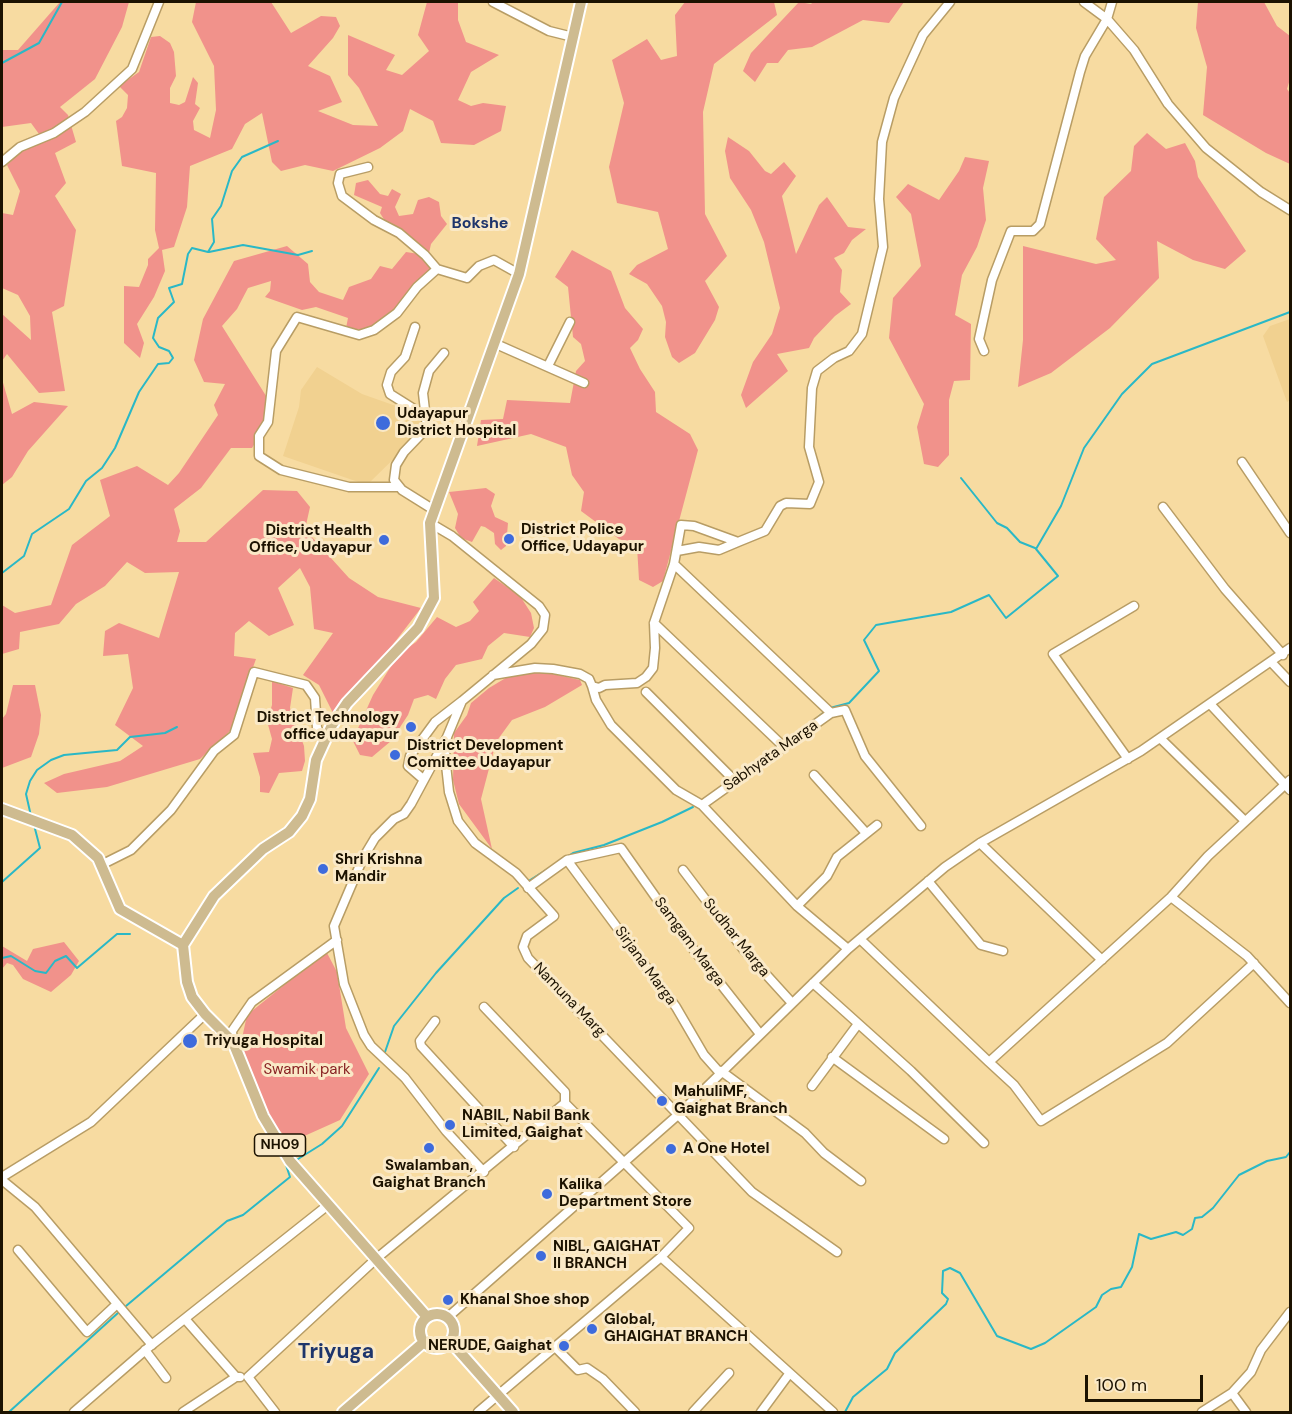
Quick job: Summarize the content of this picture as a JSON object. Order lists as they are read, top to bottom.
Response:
{
  "streets": {
    "main road": ["NH09"],
    "street": [
      "Sabhyata Marga",
      "Sudhar Marga",
      "Samgam Marga",
      "Sirjana Marga",
      "Namuna Marg"
    ]
  },
  "crossings": [
    ["Samgam Marga", "Sirjana Marga"]
  ],
  "districts": ["Bokshe", "Triyuga"],
  "parks": ["Swamik park"],
  "places": [
    "Udayapur District Hospital",
    "District Police Office, Udayapur",
    "District Health Office, Udayapur",
    "District Technology office udayapur",
    "District Development Comittee Udayapur",
    "Shri Krishna Mandir",
    "Triyuga Hospital",
    "MahuliMF, Gaighat Branch",
    "NABIL, Nabil Bank Limited, Gaighat",
    "Swalamban, Gaighat Branch",
    "A One Hotel",
    "Kalika Department Store",
    "NIBL, GAIGHAT II BRANCH",
    "Khanal Shoe shop",
    "Global, GHAIGHAT BRANCH",
    "NERUDE, Gaighat"
  ],
  "scale_bar": "100 m"
}
